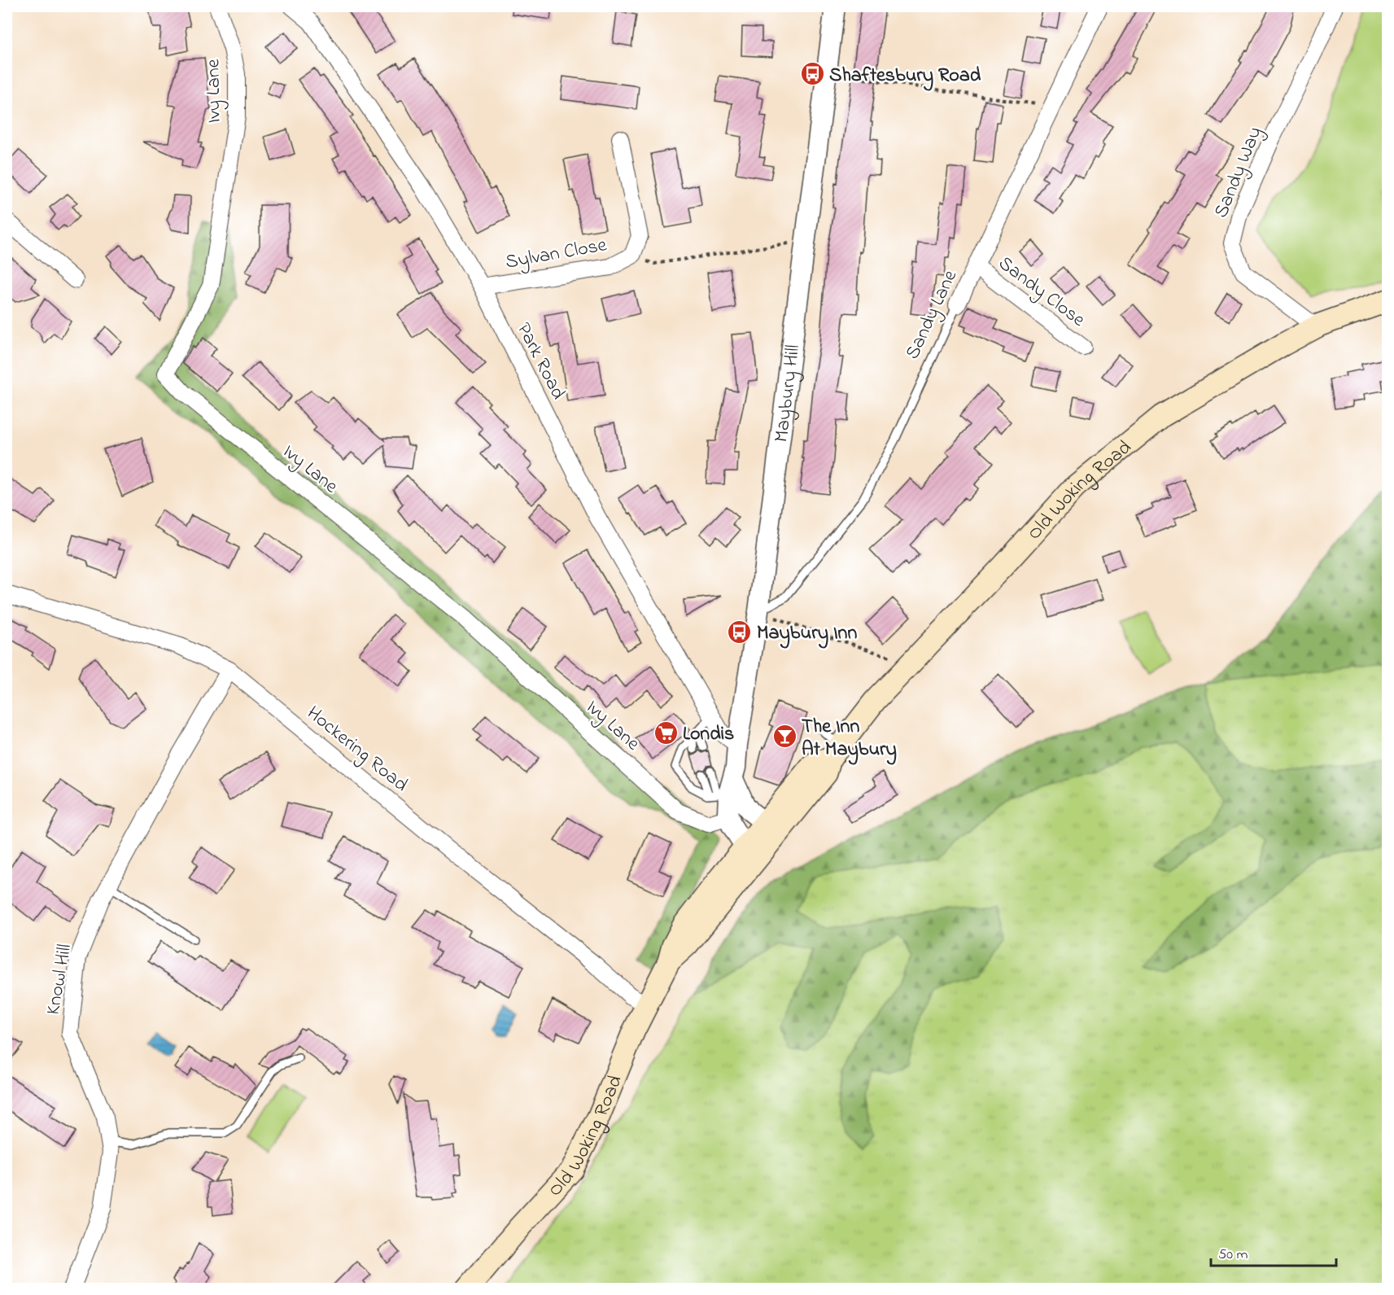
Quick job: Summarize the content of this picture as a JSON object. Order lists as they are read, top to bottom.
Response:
{
  "streets": {
    "main road": ["Old Woking Road"],
    "street": [
      "Ivy Lane",
      "Sandy Way",
      "Sylvan Close",
      "Sandy Close",
      "Sandy Lane",
      "Park Road",
      "Maybury Hill",
      "Hockering Road",
      "Knowl Hill"
    ]
  },
  "crossings": [
    ["Ivy Lane", "Maybury Hill"],
    ["Sandy Way", "Old Woking Road"],
    ["Sylvan Close", "Park Road"],
    ["Sandy Close", "Sandy Lane"],
    ["Sandy Lane", "Maybury Hill"],
    ["Park Road", "Maybury Hill"],
    ["Maybury Hill", "Old Woking Road"],
    ["Old Woking Road", "Hockering Road"],
    ["Hockering Road", "Knowl Hill"]
  ],
  "places": {
    "bus stop": ["Shaftesbury Road", "Maybury Inn"],
    "supermarket": ["Londis"],
    "bar": ["The Inn At Maybury"]
  },
  "scale_bar": "50 m"
}
